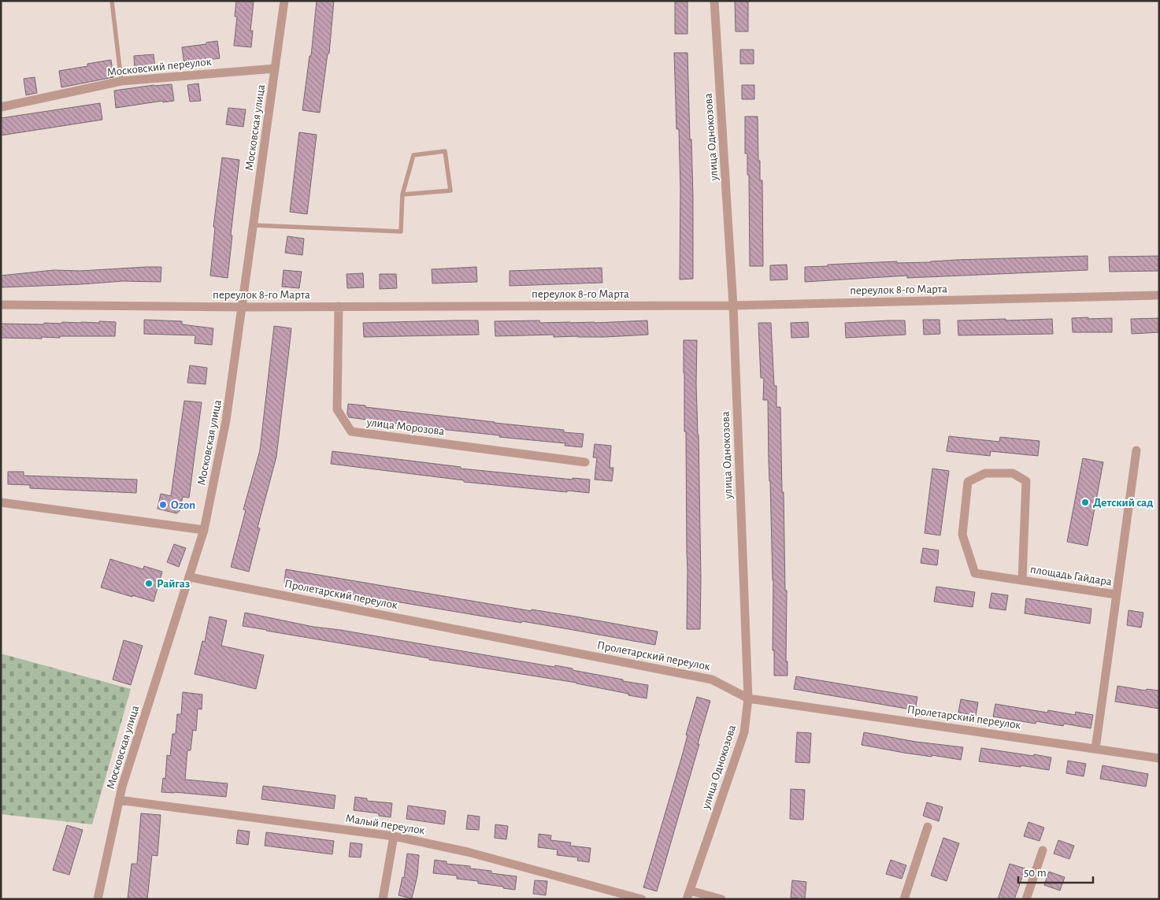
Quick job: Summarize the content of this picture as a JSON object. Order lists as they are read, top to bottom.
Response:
{
  "streets": {
    "street": [
      "Московский переулок",
      "Московская улица",
      "улица Однокозова",
      "переулок 8-го Марта",
      "улица Морозова",
      "площадь Гайдара",
      "Пролетарский переулок",
      "Малый переулок"
    ]
  },
  "crossings": [
    ["Московский переулок", "Московская улица"],
    ["Московская улица", "переулок 8-го Марта"],
    ["Московская улица", "Пролетарский переулок"],
    ["Московская улица", "Малый переулок"],
    ["улица Однокозова", "переулок 8-го Марта"],
    ["улица Однокозова", "Пролетарский переулок"],
    ["переулок 8-го Марта", "улица Морозова"]
  ],
  "places": ["Детский сад", "Ozon", "Райгаз"],
  "scale_bar": "50 m"
}
